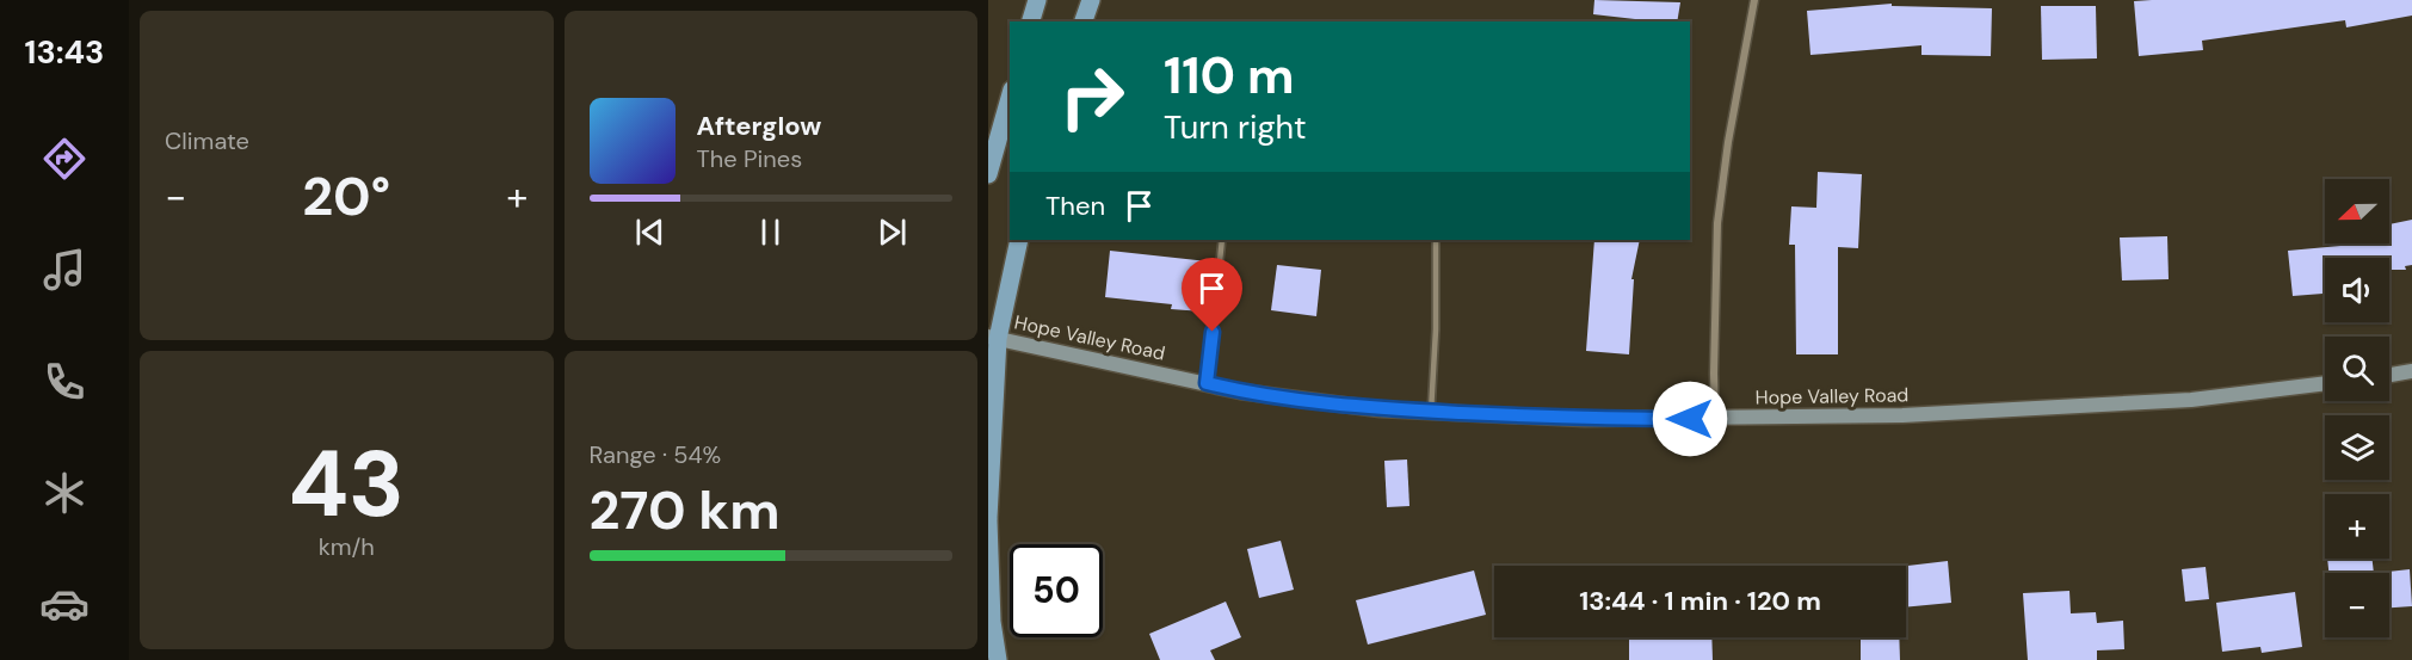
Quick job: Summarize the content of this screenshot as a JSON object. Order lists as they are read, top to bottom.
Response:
{
  "streets": {
    "main road": ["Hope Valley Road"]
  },
  "north": "left",
  "page": {
    "tabs": "13:43",
    "tile": [
      "Climate",
      ["43", "km/h"],
      ["Range · 54%", "270 km"]
    ],
    "turn": ["110 m", "Turn right"],
    "song": ["Afterglow", "The Pines"],
    "heat": ["−", "20°", "+"],
    "then": "Then",
    "map_buttons": ["+", "−"],
    "limit": "50",
    "trip": "13:44 · 1 min · 120 m"
  }
}
